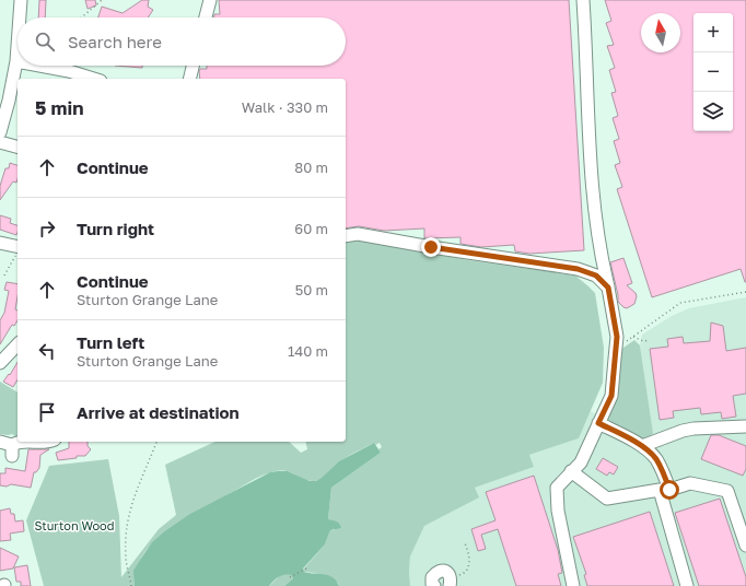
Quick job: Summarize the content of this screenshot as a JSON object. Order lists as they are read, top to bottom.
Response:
{
  "parks": ["Sturton Wood"],
  "north": "top",
  "page": {
    "map_buttons": ["+", "−"],
    "search": "Search here",
    "heading": ["5 min", "Walk · 330 m"],
    "list": [
      ["Continue", "80 m"],
      ["Turn right", "60 m"],
      ["Continue", "Sturton Grange Lane", "50 m"],
      ["Turn left", "Sturton Grange Lane", "140 m"],
      "Arrive at destination"
    ]
  }
}
